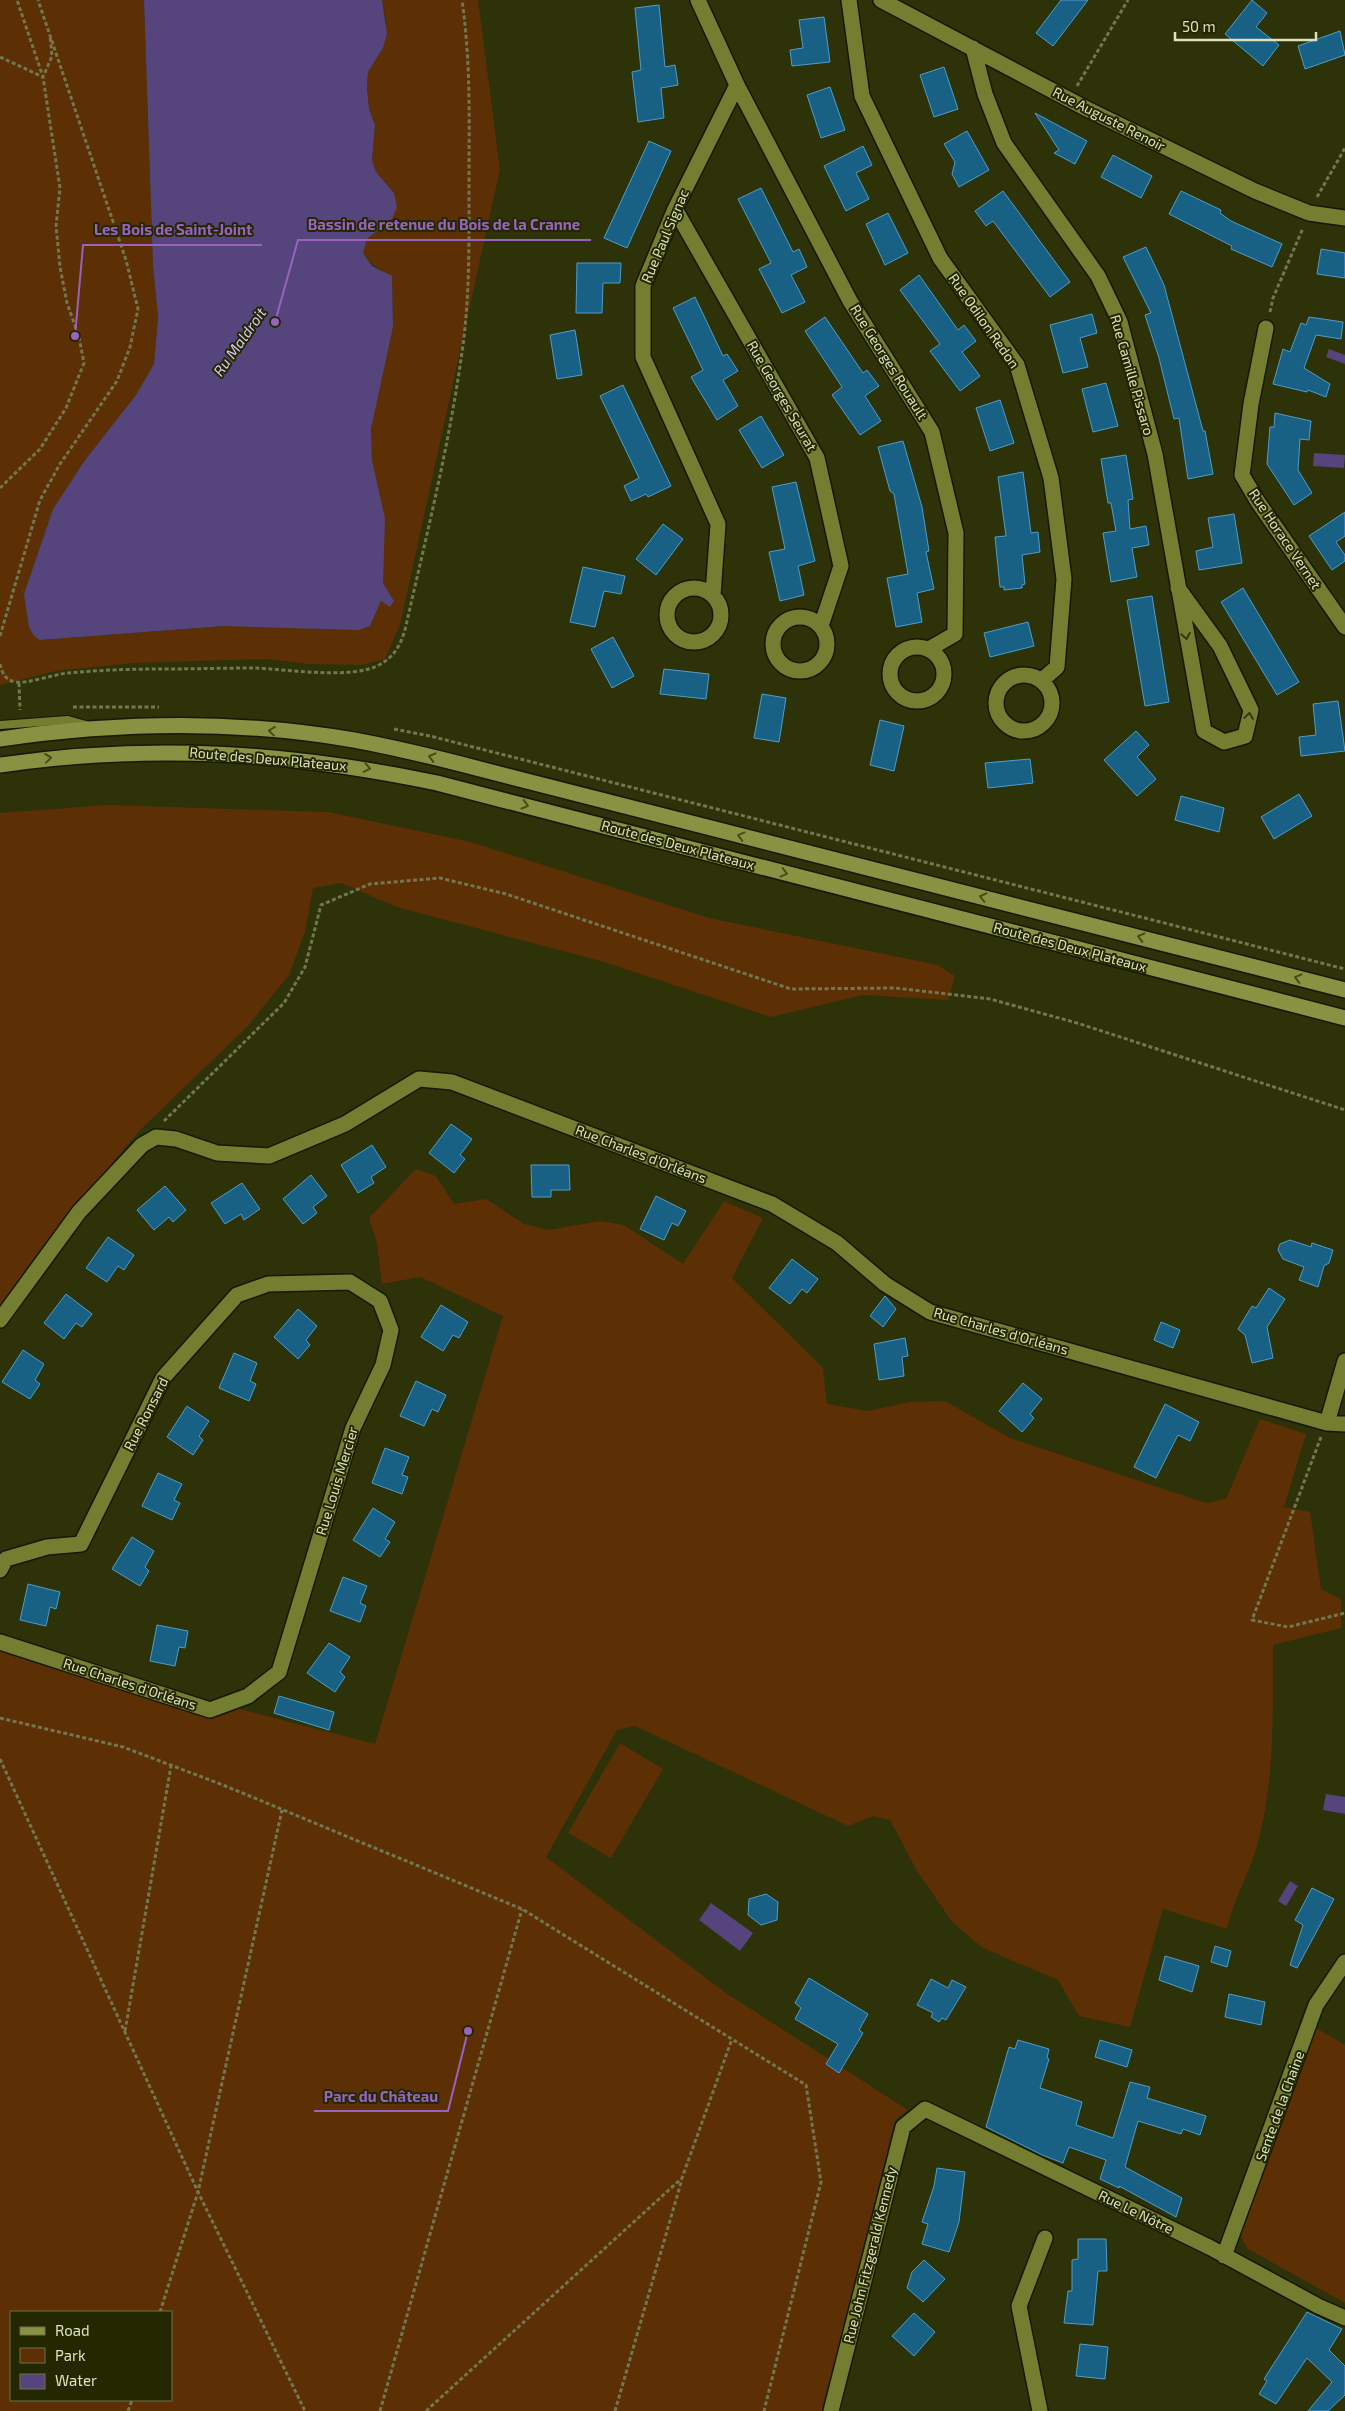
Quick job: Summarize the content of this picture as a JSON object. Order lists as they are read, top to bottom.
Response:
{
  "streets": {
    "main road": ["Route des Deux Plateaux"],
    "street": [
      "Rue Auguste Renoir",
      "Rue Paul Signac",
      "Rue Odilon Redon",
      "Rue Georges Rouault",
      "Rue Camille Pissaro",
      "Rue Georges Seurat",
      "Rue Horace Vernet",
      "Rue Charles d'Orléans",
      "Rue Ronsard",
      "Rue Louis Mercier",
      "Sente de la Chaine",
      "Rue Le Nôtre",
      "Rue John Fitzgerald Kennedy"
    ]
  },
  "crossings": [
    ["Rue Auguste Renoir", "Rue Camille Pissaro"],
    ["Rue Paul Signac", "Rue Georges Rouault"],
    ["Rue Paul Signac", "Rue Georges Seurat"],
    ["Rue Charles d'Orléans", "Rue Louis Mercier"],
    ["Rue Ronsard", "Rue Louis Mercier"],
    ["Sente de la Chaine", "Rue Le Nôtre"],
    ["Rue Le Nôtre", "Rue John Fitzgerald Kennedy"]
  ],
  "water": ["Ru Maldroit"],
  "places": ["Bassin de retenue du Bois de la Cranne", "Les Bois de Saint-Joint", "Parc du Château"],
  "legend": ["Road", "Park", "Water"],
  "scale_bar": "50 m"
}
